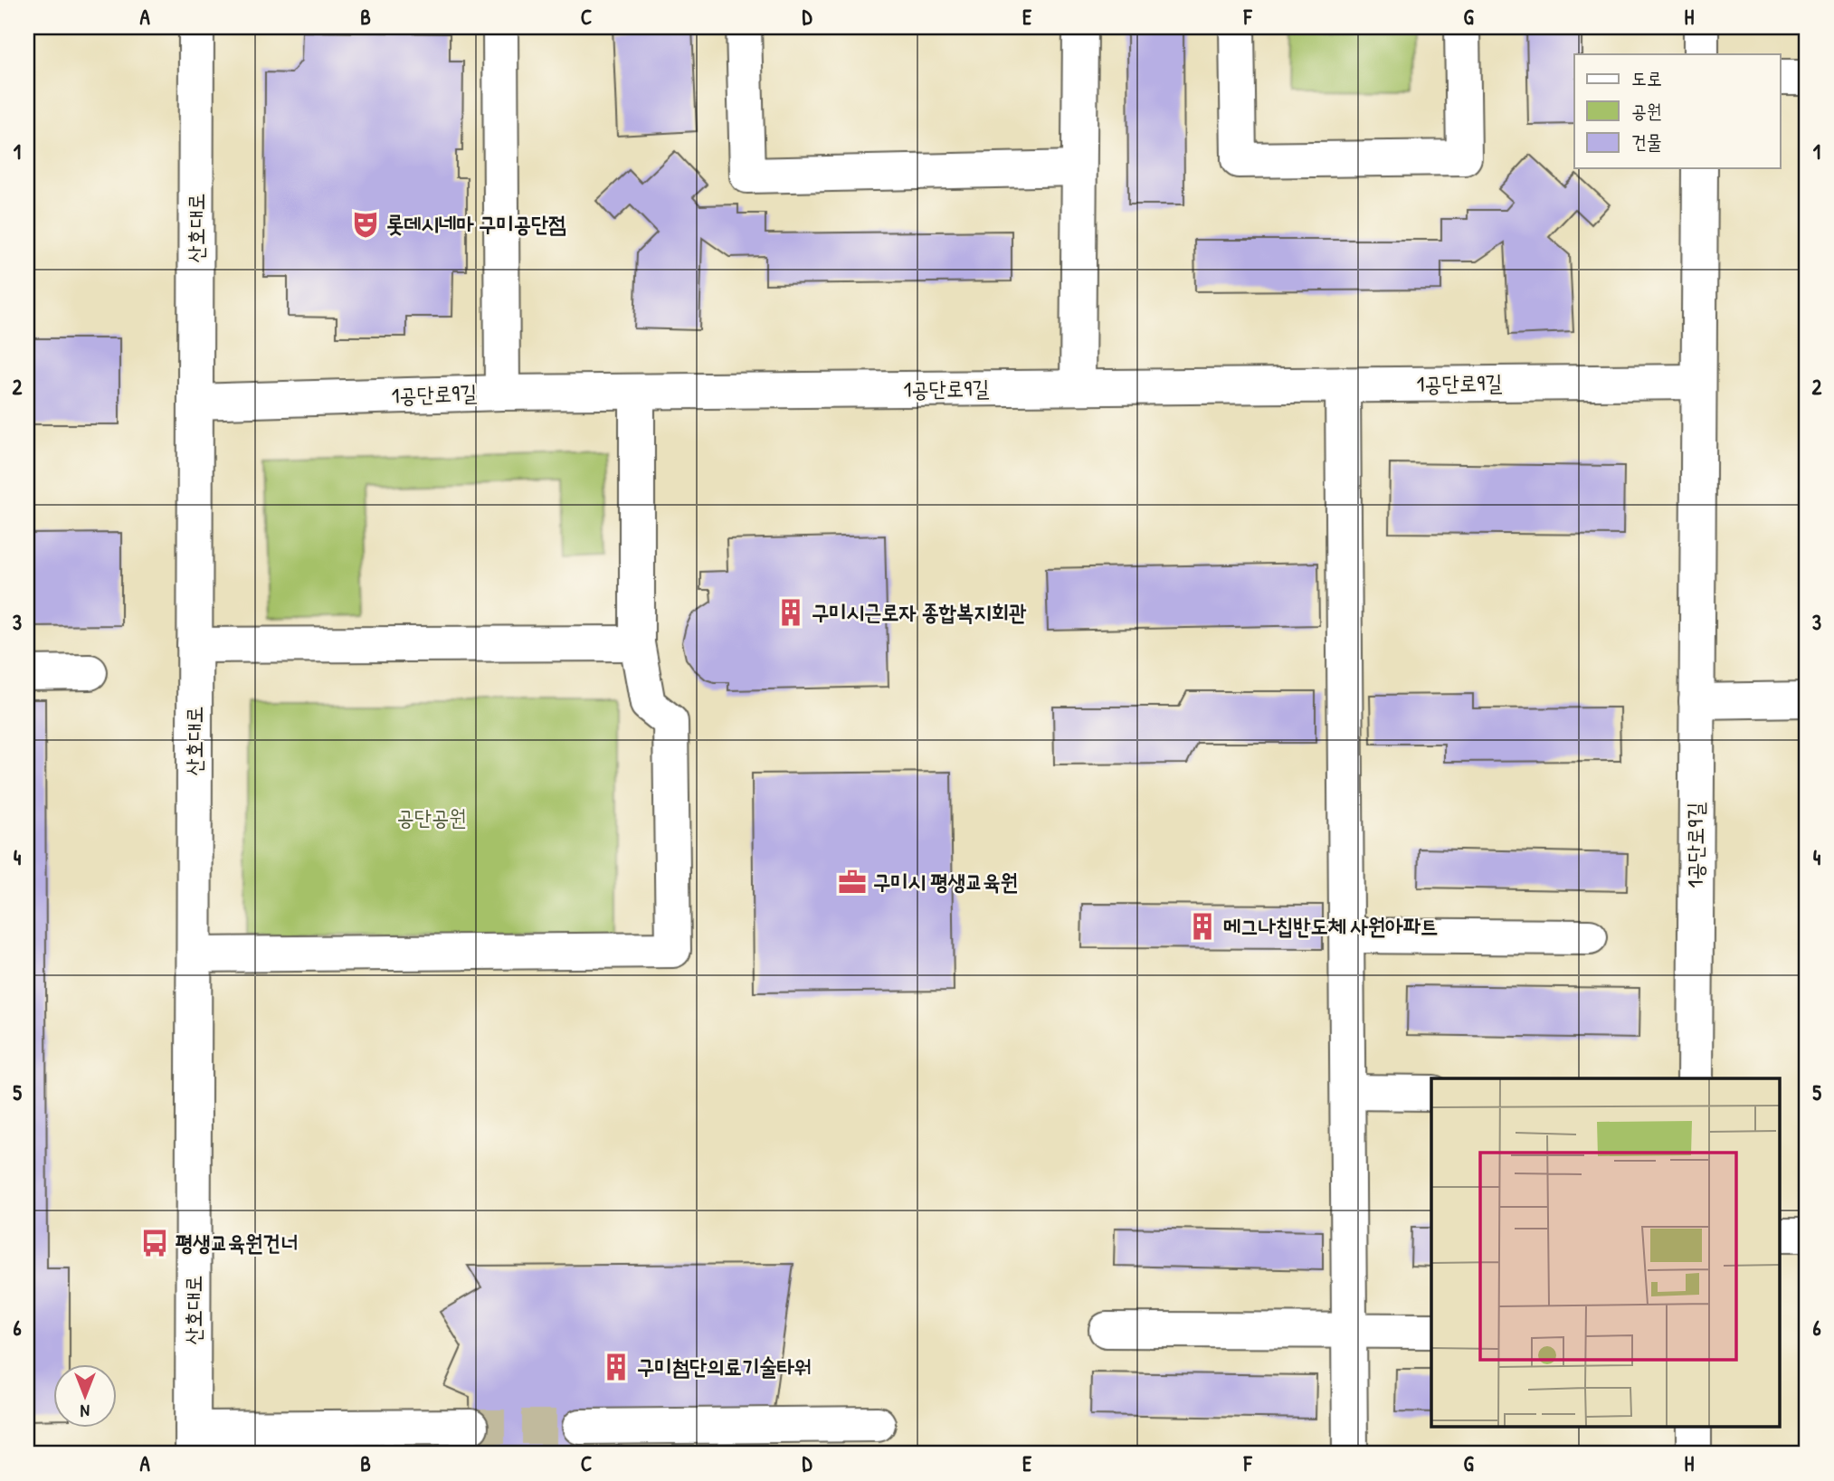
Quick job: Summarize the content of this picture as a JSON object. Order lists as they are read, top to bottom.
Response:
{
  "streets": {
    "street": ["산호대로", "1공단로9길"]
  },
  "crossings": [
    ["산호대로", "1공단로9길"]
  ],
  "parks": ["공단공원"],
  "places": {
    "theatre": ["롯데시네마 구미공단점"],
    "building": ["구미시근로자 종합복지회관", "메그나칩반도체 사원아파트", "구미첨단의료기술타워"],
    "office": ["구미시 평생교육원"],
    "bus stop": ["평생교육원건너"]
  },
  "legend": ["도로", "공원", "건물"],
  "north": "bottom",
  "grid": {
    "columns": [
      "A",
      "B",
      "C",
      "D",
      "E",
      "F",
      "G",
      "H"
    ],
    "rows": [
      "1",
      "2",
      "3",
      "4",
      "5",
      "6"
    ]
  }
}
